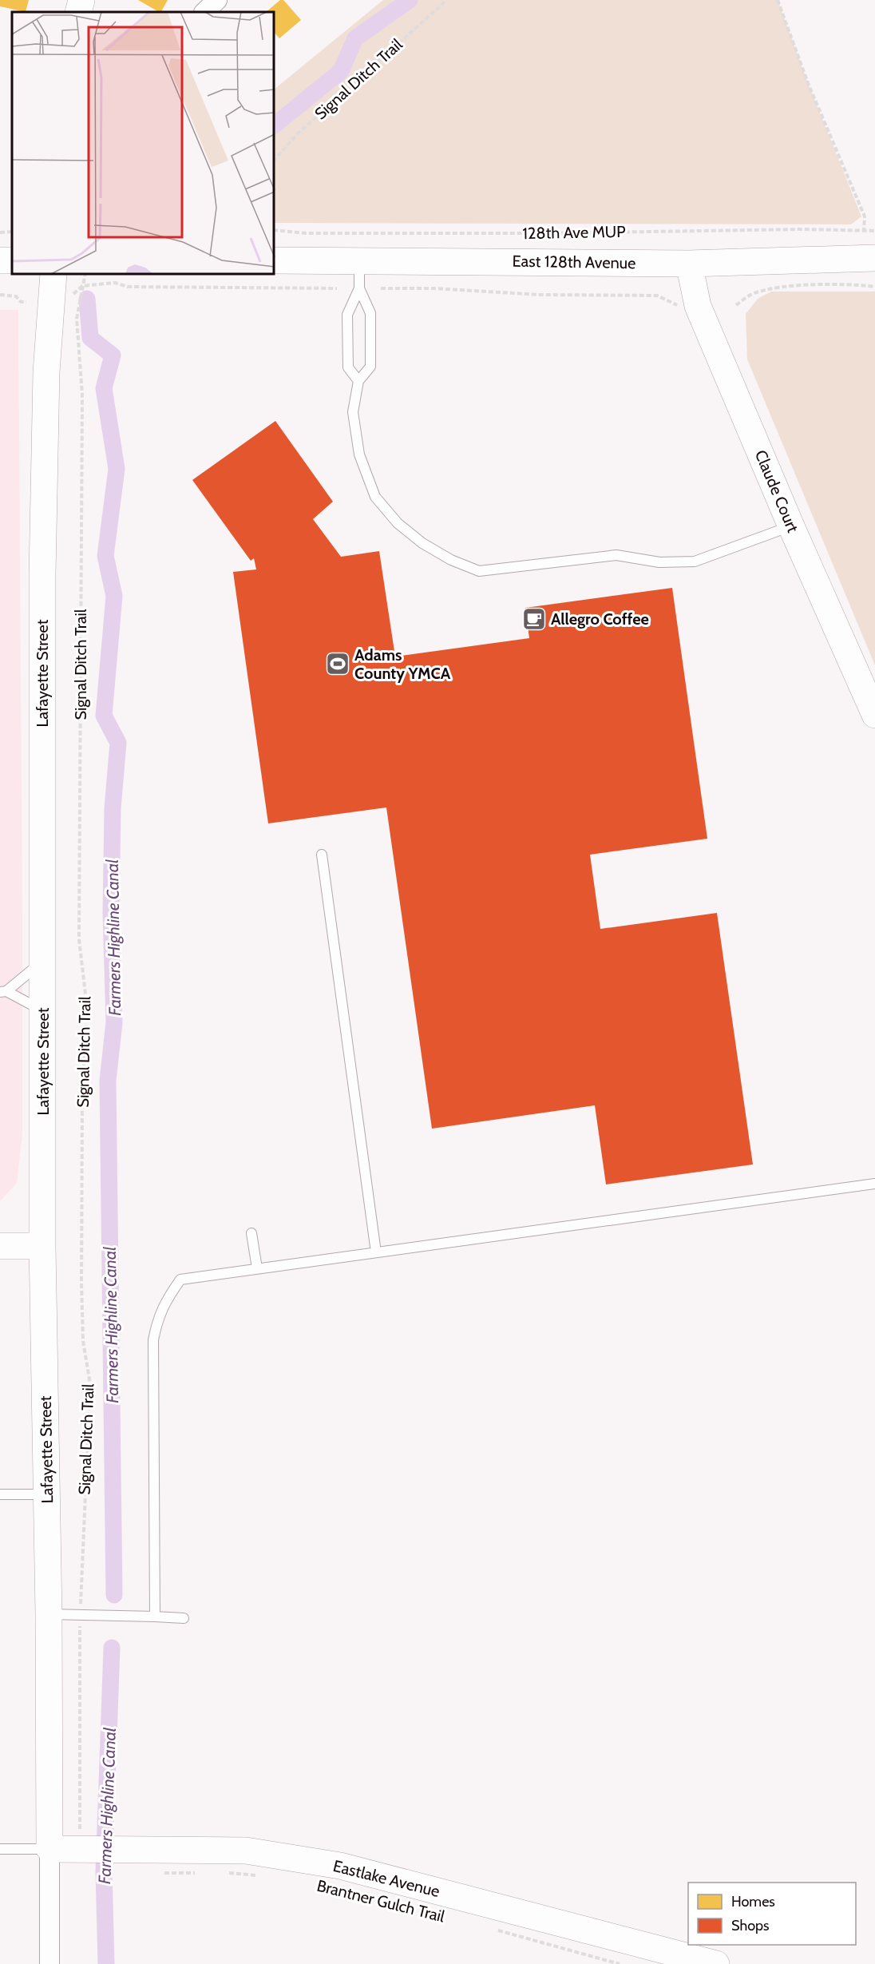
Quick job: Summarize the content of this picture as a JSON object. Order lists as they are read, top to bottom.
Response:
{
  "streets": {
    "street": [
      "East 128th Avenue",
      "Claude Court",
      "Lafayette Street",
      "Eastlake Avenue"
    ],
    "path": ["Signal Ditch Trail", "128th Ave MUP", "Brantner Gulch Trail"]
  },
  "crossings": [
    ["Signal Ditch Trail", "Eastlake Avenue"],
    ["East 128th Avenue", "Claude Court"],
    ["Lafayette Street", "Eastlake Avenue"]
  ],
  "water": ["Farmers Highline Canal"],
  "places": {
    "cafe": ["Allegro Coffee"],
    "sports": ["Adams County YMCA"]
  },
  "legend": ["Homes", "Shops"]
}
